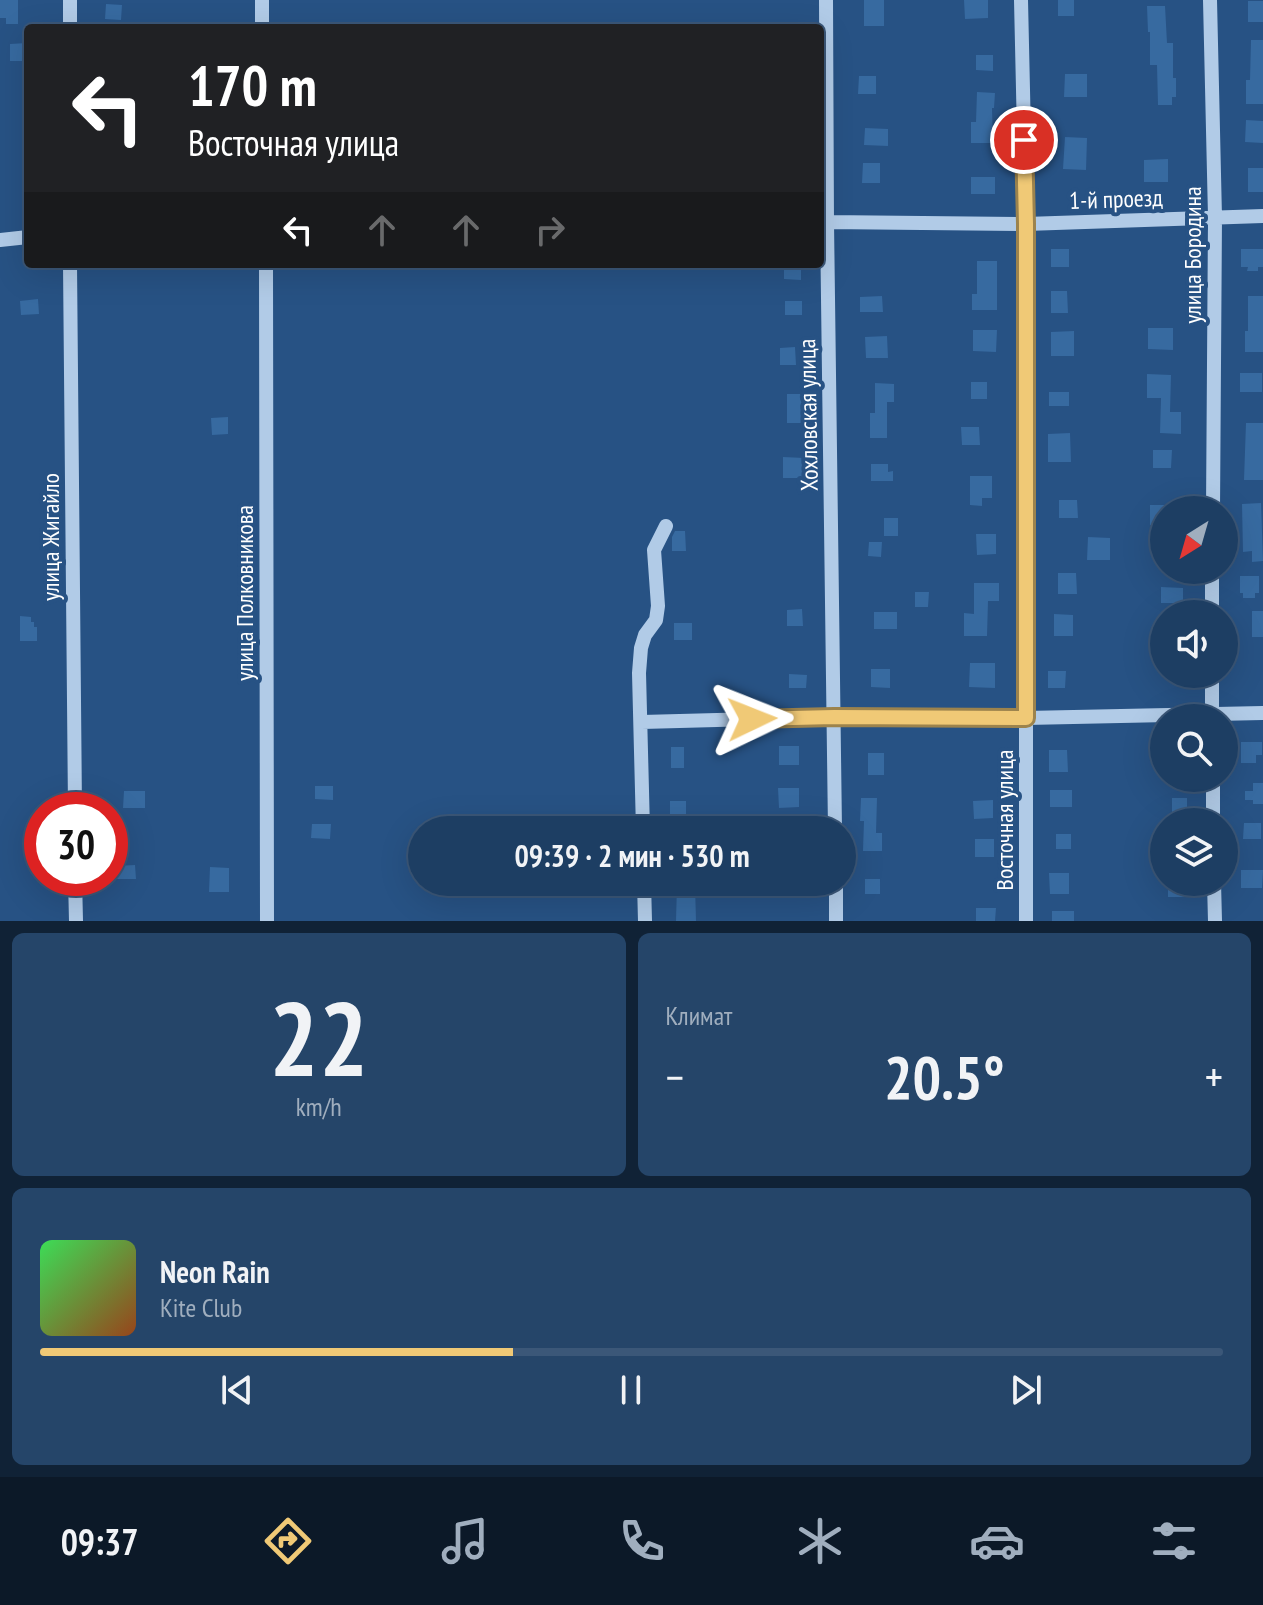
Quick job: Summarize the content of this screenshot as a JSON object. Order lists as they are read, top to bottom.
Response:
{
  "streets": {
    "street": [
      "1-й проезд",
      "улица Бородина",
      "Хохловская улица",
      "улица Жигайло",
      "улица Полковникова",
      "Восточная улица"
    ]
  },
  "crossings": [
    ["1-й проезд", "улица Бородина"],
    ["1-й проезд", "Хохловская улица"],
    ["1-й проезд", "Восточная улица"]
  ],
  "north": "bottom left",
  "page": {
    "turn": ["170 m", "Восточная улица"],
    "limit": "30",
    "trip": "09:39 · 2 мин · 530 m",
    "tile": [
      ["22", "km/h"],
      "Климат"
    ],
    "heat": ["−", "20.5°", "+"],
    "song": ["Neon Rain", "Kite Club"],
    "tabs": "09:37"
  }
}
